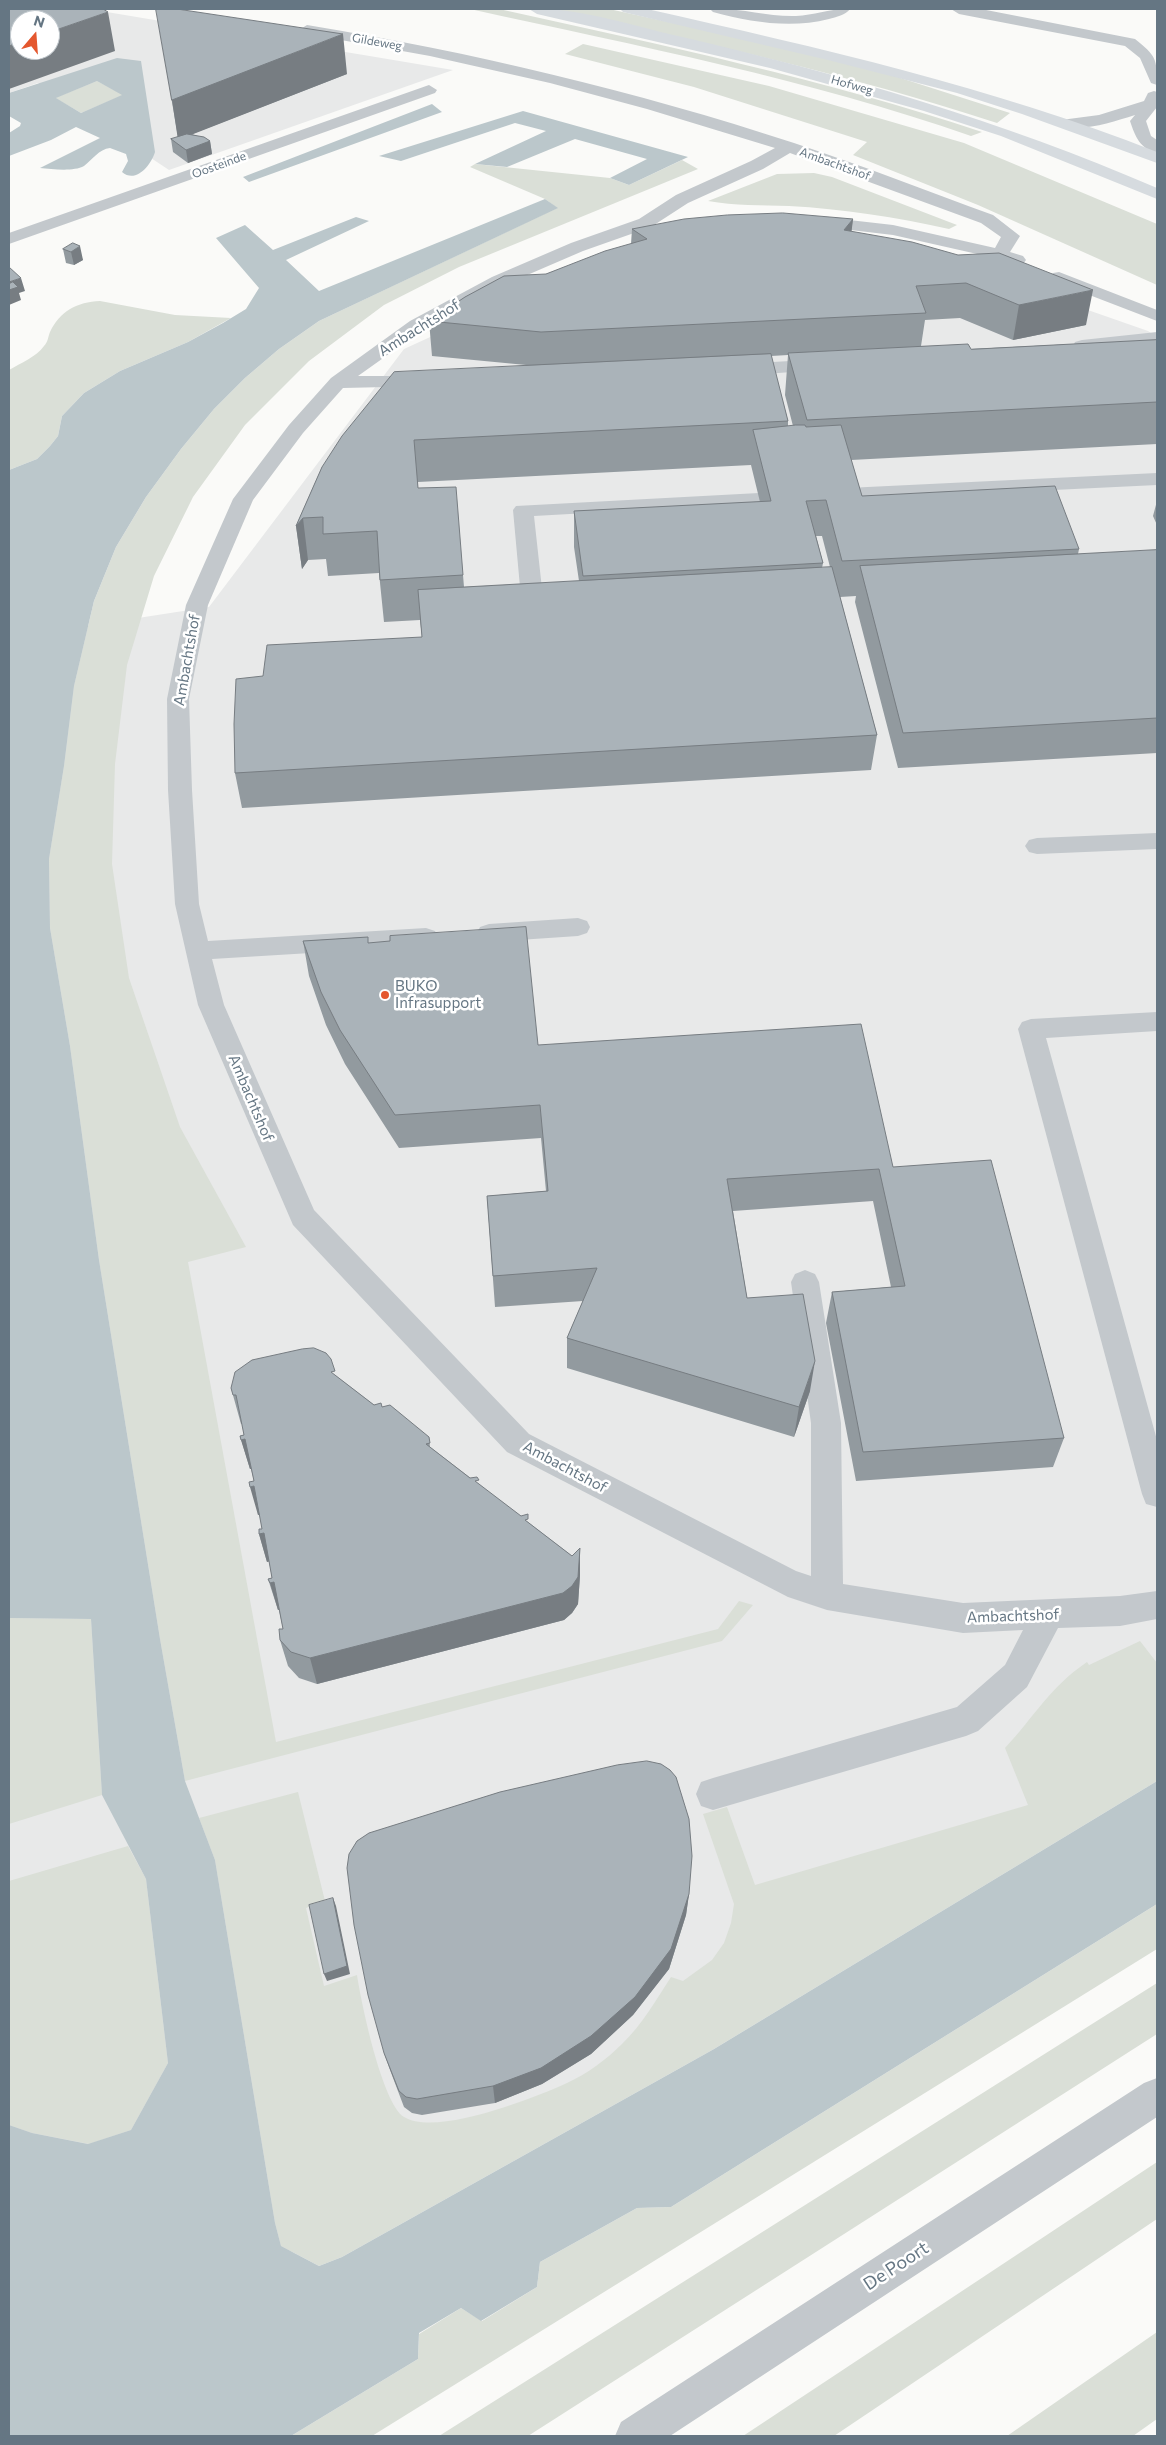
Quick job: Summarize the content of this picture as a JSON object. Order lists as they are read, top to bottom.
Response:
{
  "streets": {
    "main road": ["Hofweg"],
    "street": [
      "Gildeweg",
      "Ambachtshof",
      "Oosteinde",
      "De Poort"
    ]
  },
  "crossings": [
    ["Gildeweg", "Ambachtshof"]
  ],
  "places": ["BUKO Infrasupport"],
  "north": "top"
}
